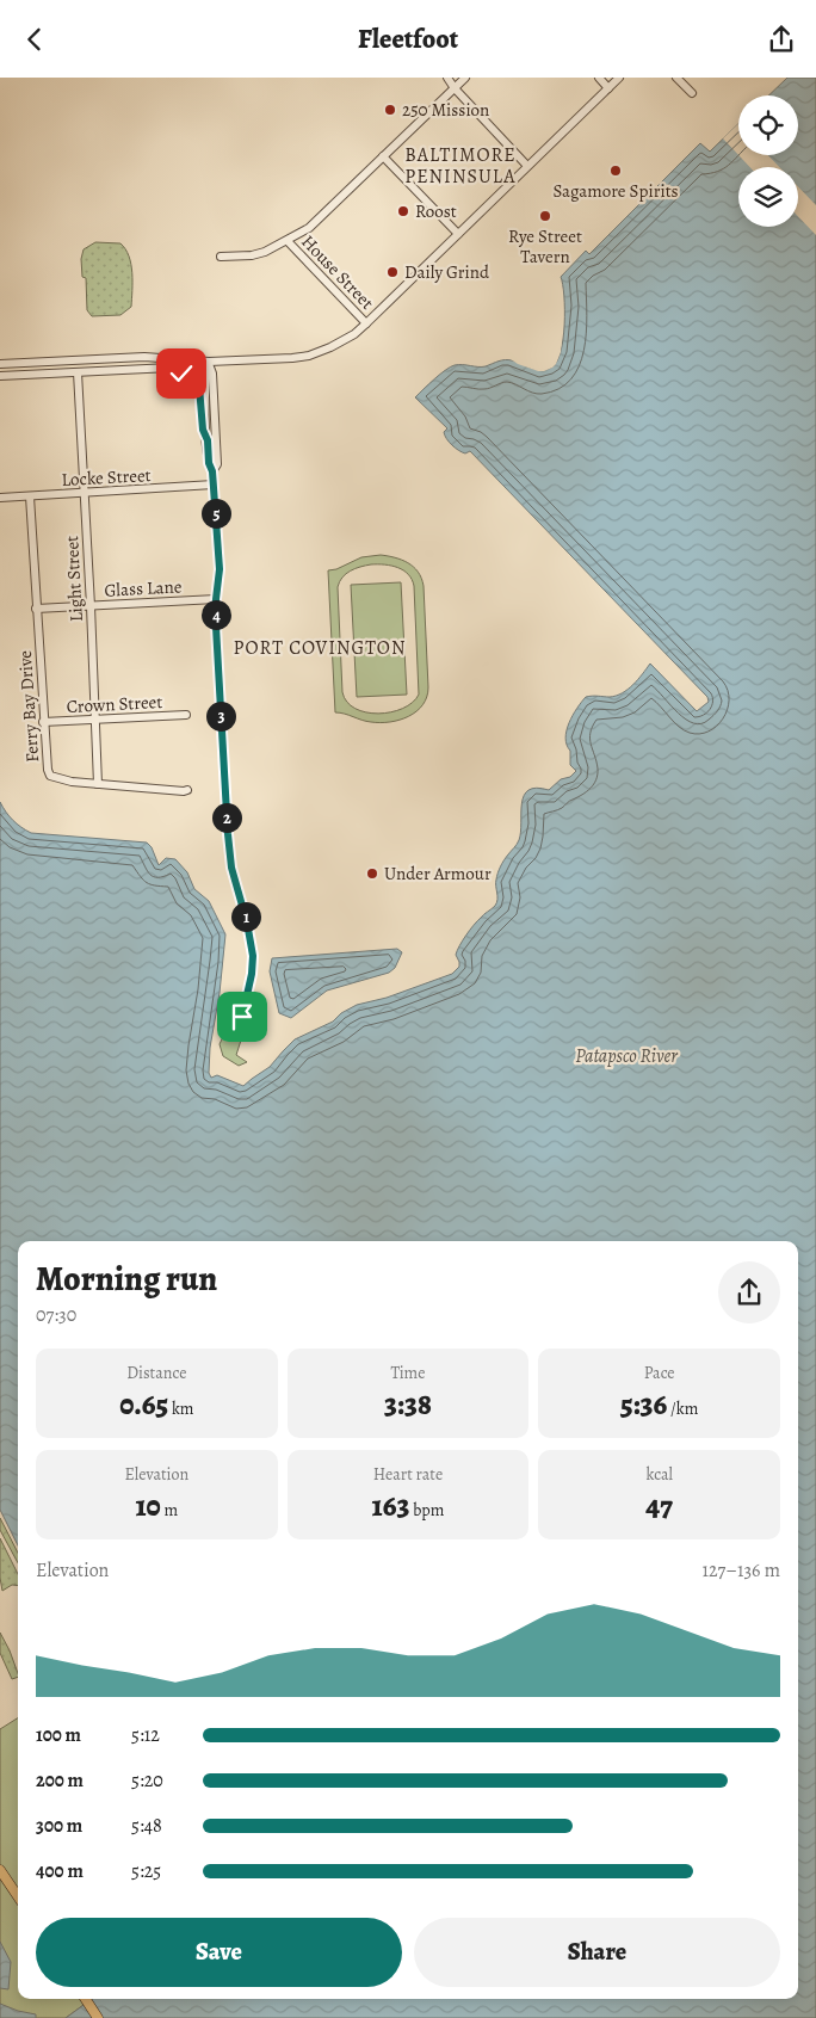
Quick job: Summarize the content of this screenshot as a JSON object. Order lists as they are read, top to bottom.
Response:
{
  "streets": {
    "street": [
      "House Street",
      "Locke Street",
      "Light Street",
      "Glass Lane",
      "Crown Street",
      "Ferry Bay Drive"
    ]
  },
  "crossings": [
    ["Locke Street", "Light Street"],
    ["Locke Street", "Ferry Bay Drive"],
    ["Light Street", "Glass Lane"],
    ["Light Street", "Crown Street"],
    ["Light Street", "Ferry Bay Drive"],
    ["Glass Lane", "Ferry Bay Drive"],
    ["Crown Street", "Ferry Bay Drive"]
  ],
  "districts": ["BALTIMORE PENINSULA", "PORT COVINGTON"],
  "water": ["Patapsco River"],
  "places": [
    "250 Mission",
    "Sagamore Spirits",
    "Roost",
    "Rye Street Tavern",
    "Daily Grind",
    "Under Armour"
  ],
  "page": {
    "header": "Fleetfoot",
    "pins": [
      "5",
      "4",
      "3",
      "2",
      "1"
    ],
    "heading": ["Morning run", "07:30"],
    "stats": [
      ["Distance", "0.65 km"],
      ["Time", "3:38"],
      ["Pace", "5:36 /km"],
      ["Elevation", "10 m"],
      ["Heart rate", "163 bpm"],
      ["kcal", "47"]
    ],
    "chart": ["Elevation", "127–136 m"],
    "list": [
      {
        "name": "100 m",
        "note": "5:12"
      },
      {
        "name": "200 m",
        "note": "5:20"
      },
      {
        "name": "300 m",
        "note": "5:48"
      },
      {
        "name": "400 m",
        "note": "5:25"
      }
    ],
    "buttons": ["Save", "Share"]
  }
}
